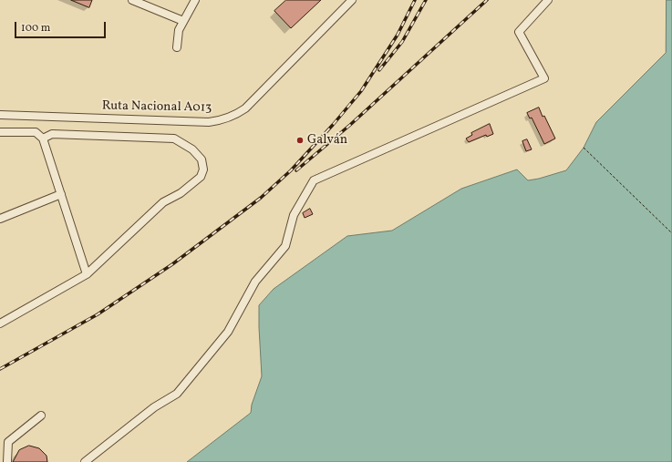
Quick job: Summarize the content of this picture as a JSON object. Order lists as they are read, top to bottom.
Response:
{
  "streets": {
    "street": ["Ruta Nacional A013"]
  },
  "places": ["Galván"],
  "scale_bar": "100 m"
}
